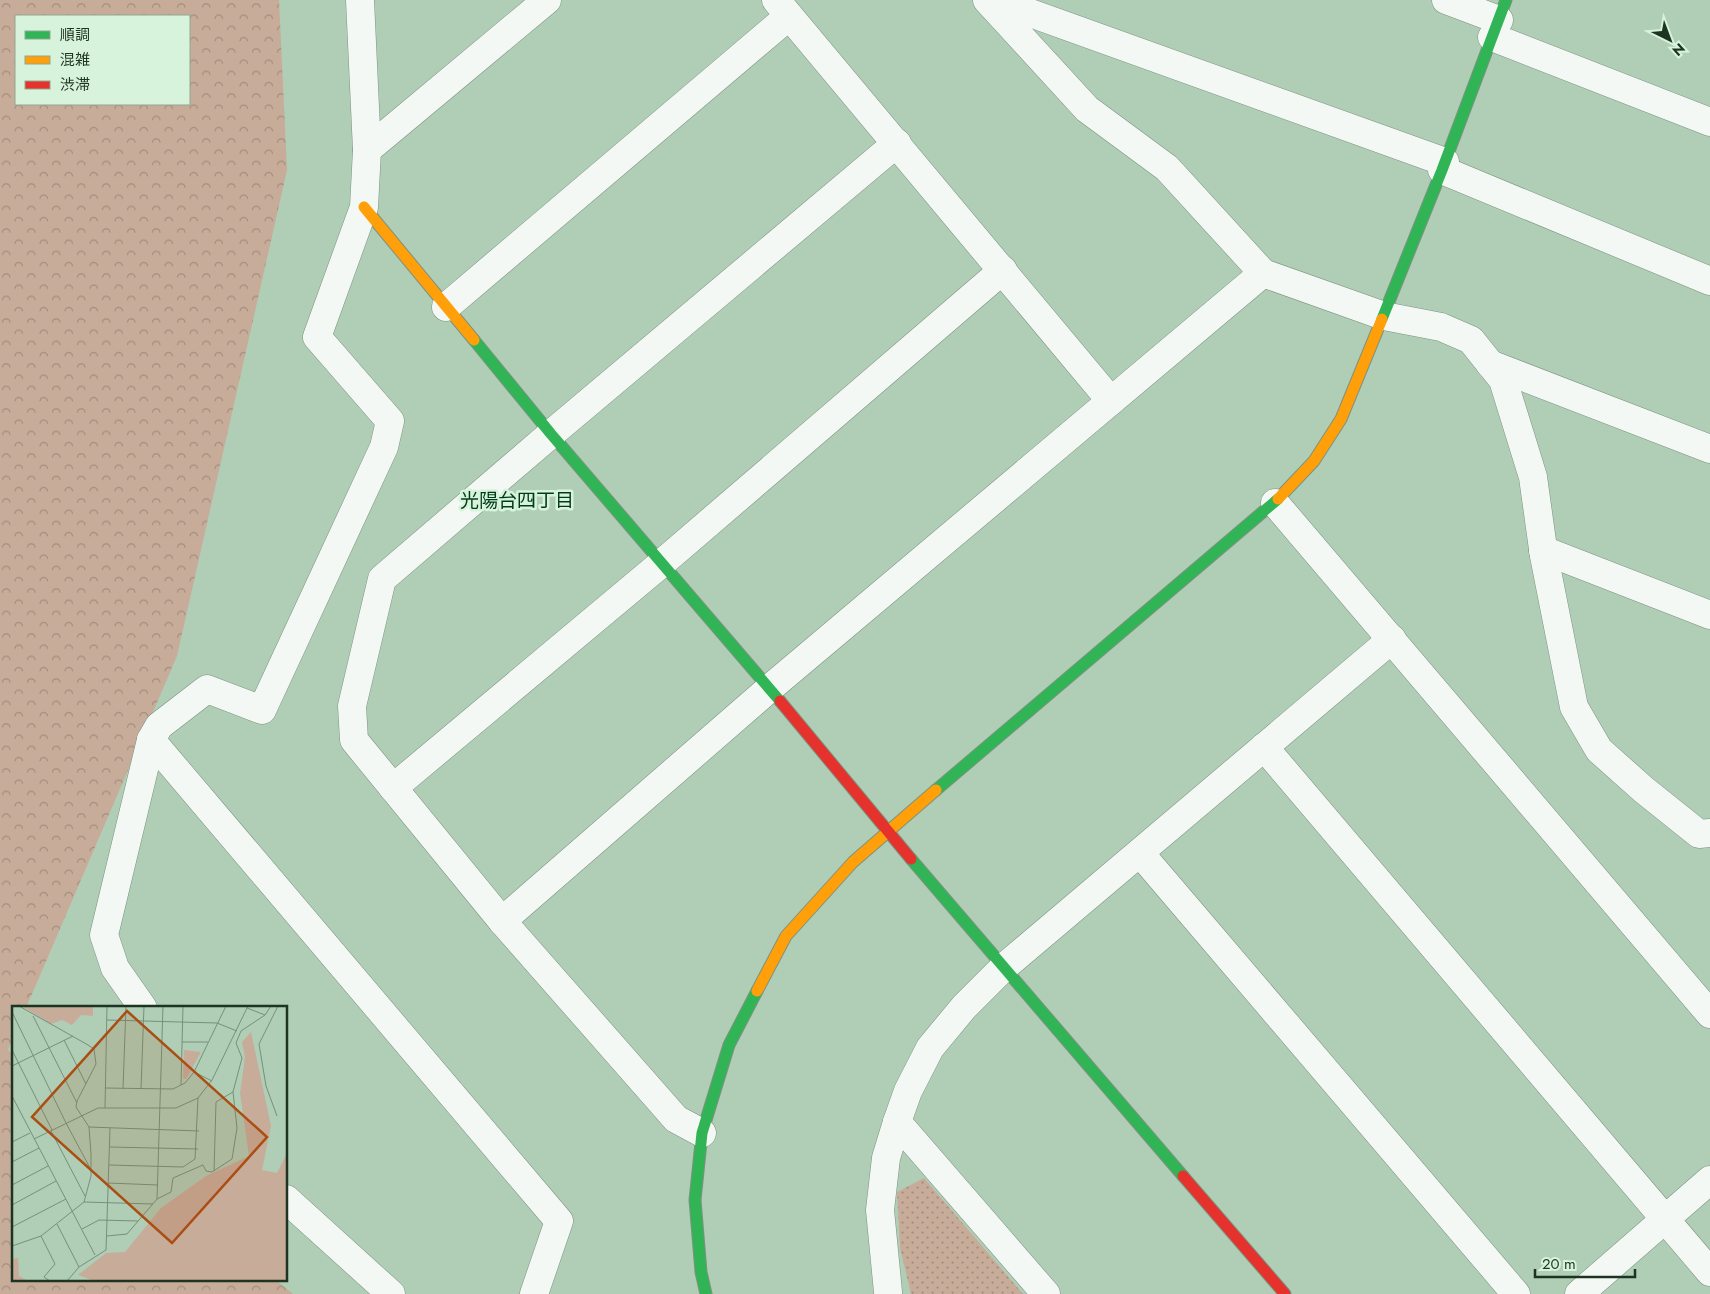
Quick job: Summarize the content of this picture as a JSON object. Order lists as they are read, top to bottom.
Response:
{
  "districts": ["光陽台四丁目"],
  "legend": ["順調", "混雑", "渋滞"],
  "scale_bar": "20 m",
  "north": "bottom right"
}
